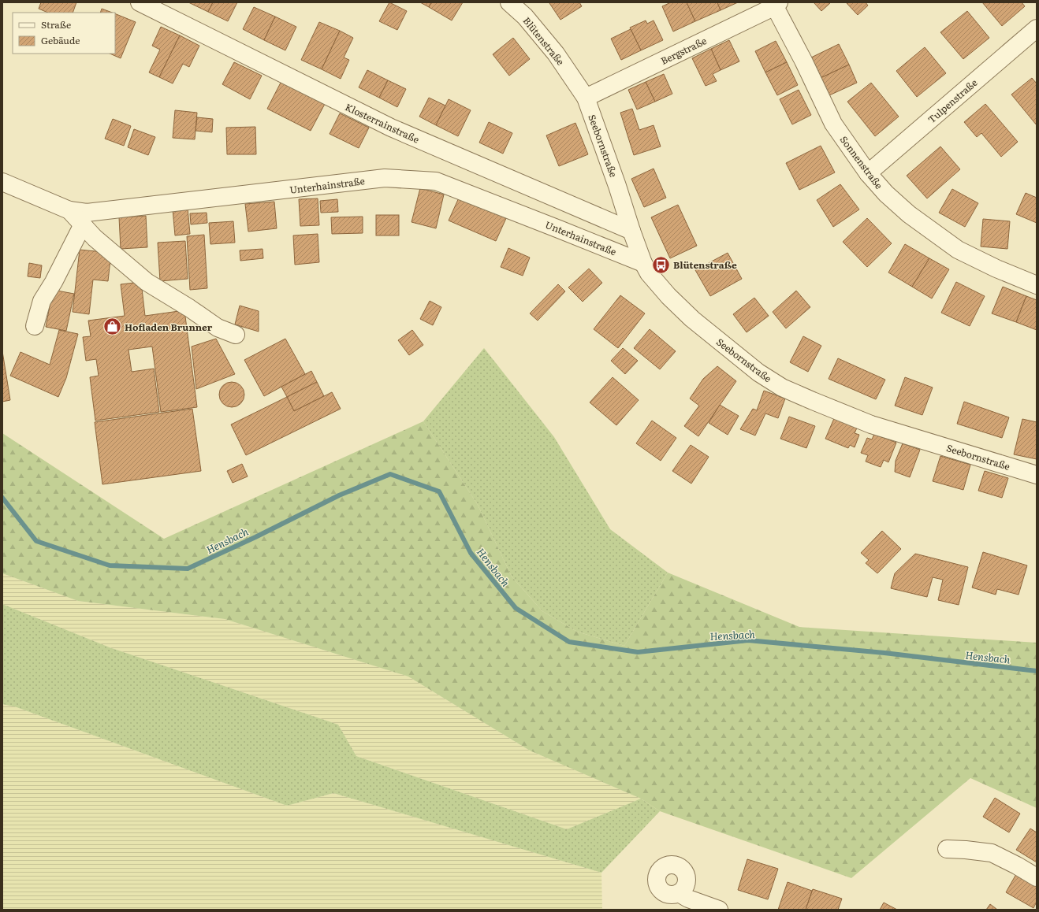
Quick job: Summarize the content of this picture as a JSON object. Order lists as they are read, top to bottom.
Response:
{
  "streets": {
    "street": [
      "Blütenstraße",
      "Bergstraße",
      "Tulpenstraße",
      "Klosterrainstraße",
      "Seebornstraße",
      "Sonnenstraße",
      "Unterhainstraße"
    ]
  },
  "crossings": [
    ["Blütenstraße", "Bergstraße"],
    ["Blütenstraße", "Seebornstraße"],
    ["Bergstraße", "Seebornstraße"],
    ["Bergstraße", "Sonnenstraße"],
    ["Tulpenstraße", "Sonnenstraße"],
    ["Klosterrainstraße", "Seebornstraße"],
    ["Seebornstraße", "Unterhainstraße"]
  ],
  "water": ["Hensbach"],
  "places": {
    "bus stop": ["Blütenstraße"],
    "shop": ["Hofladen Brunner"]
  },
  "legend": ["Straße", "Gebäude"]
}
